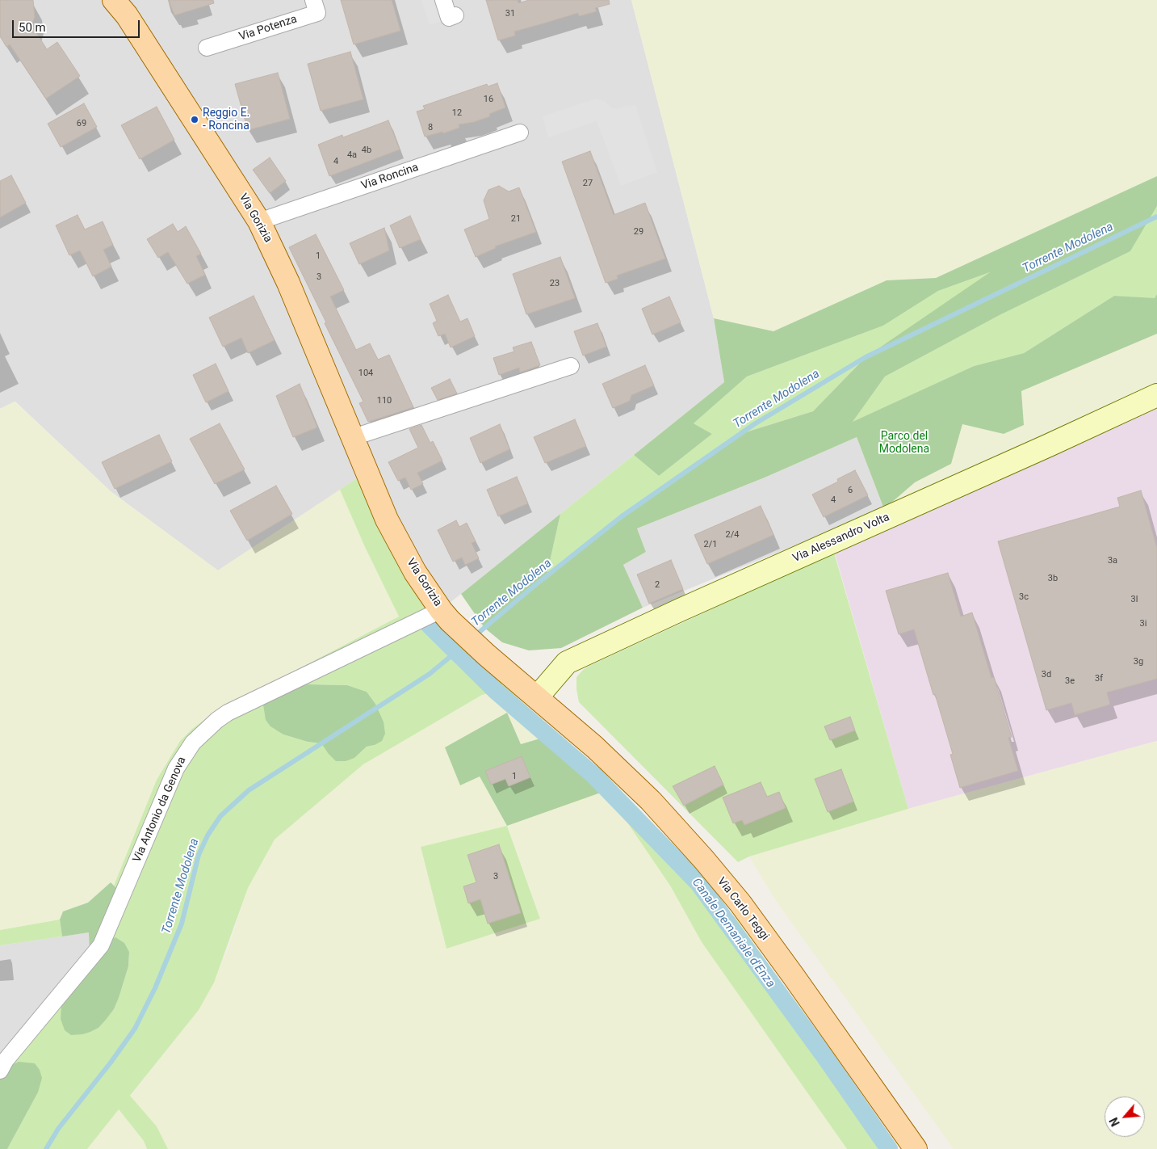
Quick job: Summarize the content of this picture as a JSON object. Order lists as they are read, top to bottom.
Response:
{
  "streets": {
    "main road": ["Via Gorizia", "Via Carlo Teggi"],
    "street": [
      "Via Potenza",
      "Via Roncina",
      "Via Alessandro Volta",
      "Via Antonio da Genova"
    ]
  },
  "crossings": [
    ["Via Roncina", "Via Gorizia"],
    ["Via Gorizia", "Via Alessandro Volta"],
    ["Via Gorizia", "Via Antonio da Genova"],
    ["Via Gorizia", "Via Carlo Teggi"],
    ["Via Alessandro Volta", "Via Carlo Teggi"]
  ],
  "water": ["Torrente Modolena", "Canale Demaniale d'Enza"],
  "parks": ["Parco del Modolena"],
  "places": ["Reggio E. - Roncina"],
  "house_numbers": [
    "31",
    "16",
    "12",
    "69",
    "8",
    "4b",
    "4a",
    "4",
    "27",
    "21",
    "29",
    "1",
    "3",
    "23",
    "104",
    "110",
    "6",
    "4",
    "2/4",
    "2/1",
    "3a",
    "3b",
    "2",
    "3c",
    "3l",
    "3i",
    "3g",
    "3d",
    "3f",
    "3e",
    "1",
    "3"
  ],
  "scale_bar": "50 m",
  "north": "bottom left"
}
